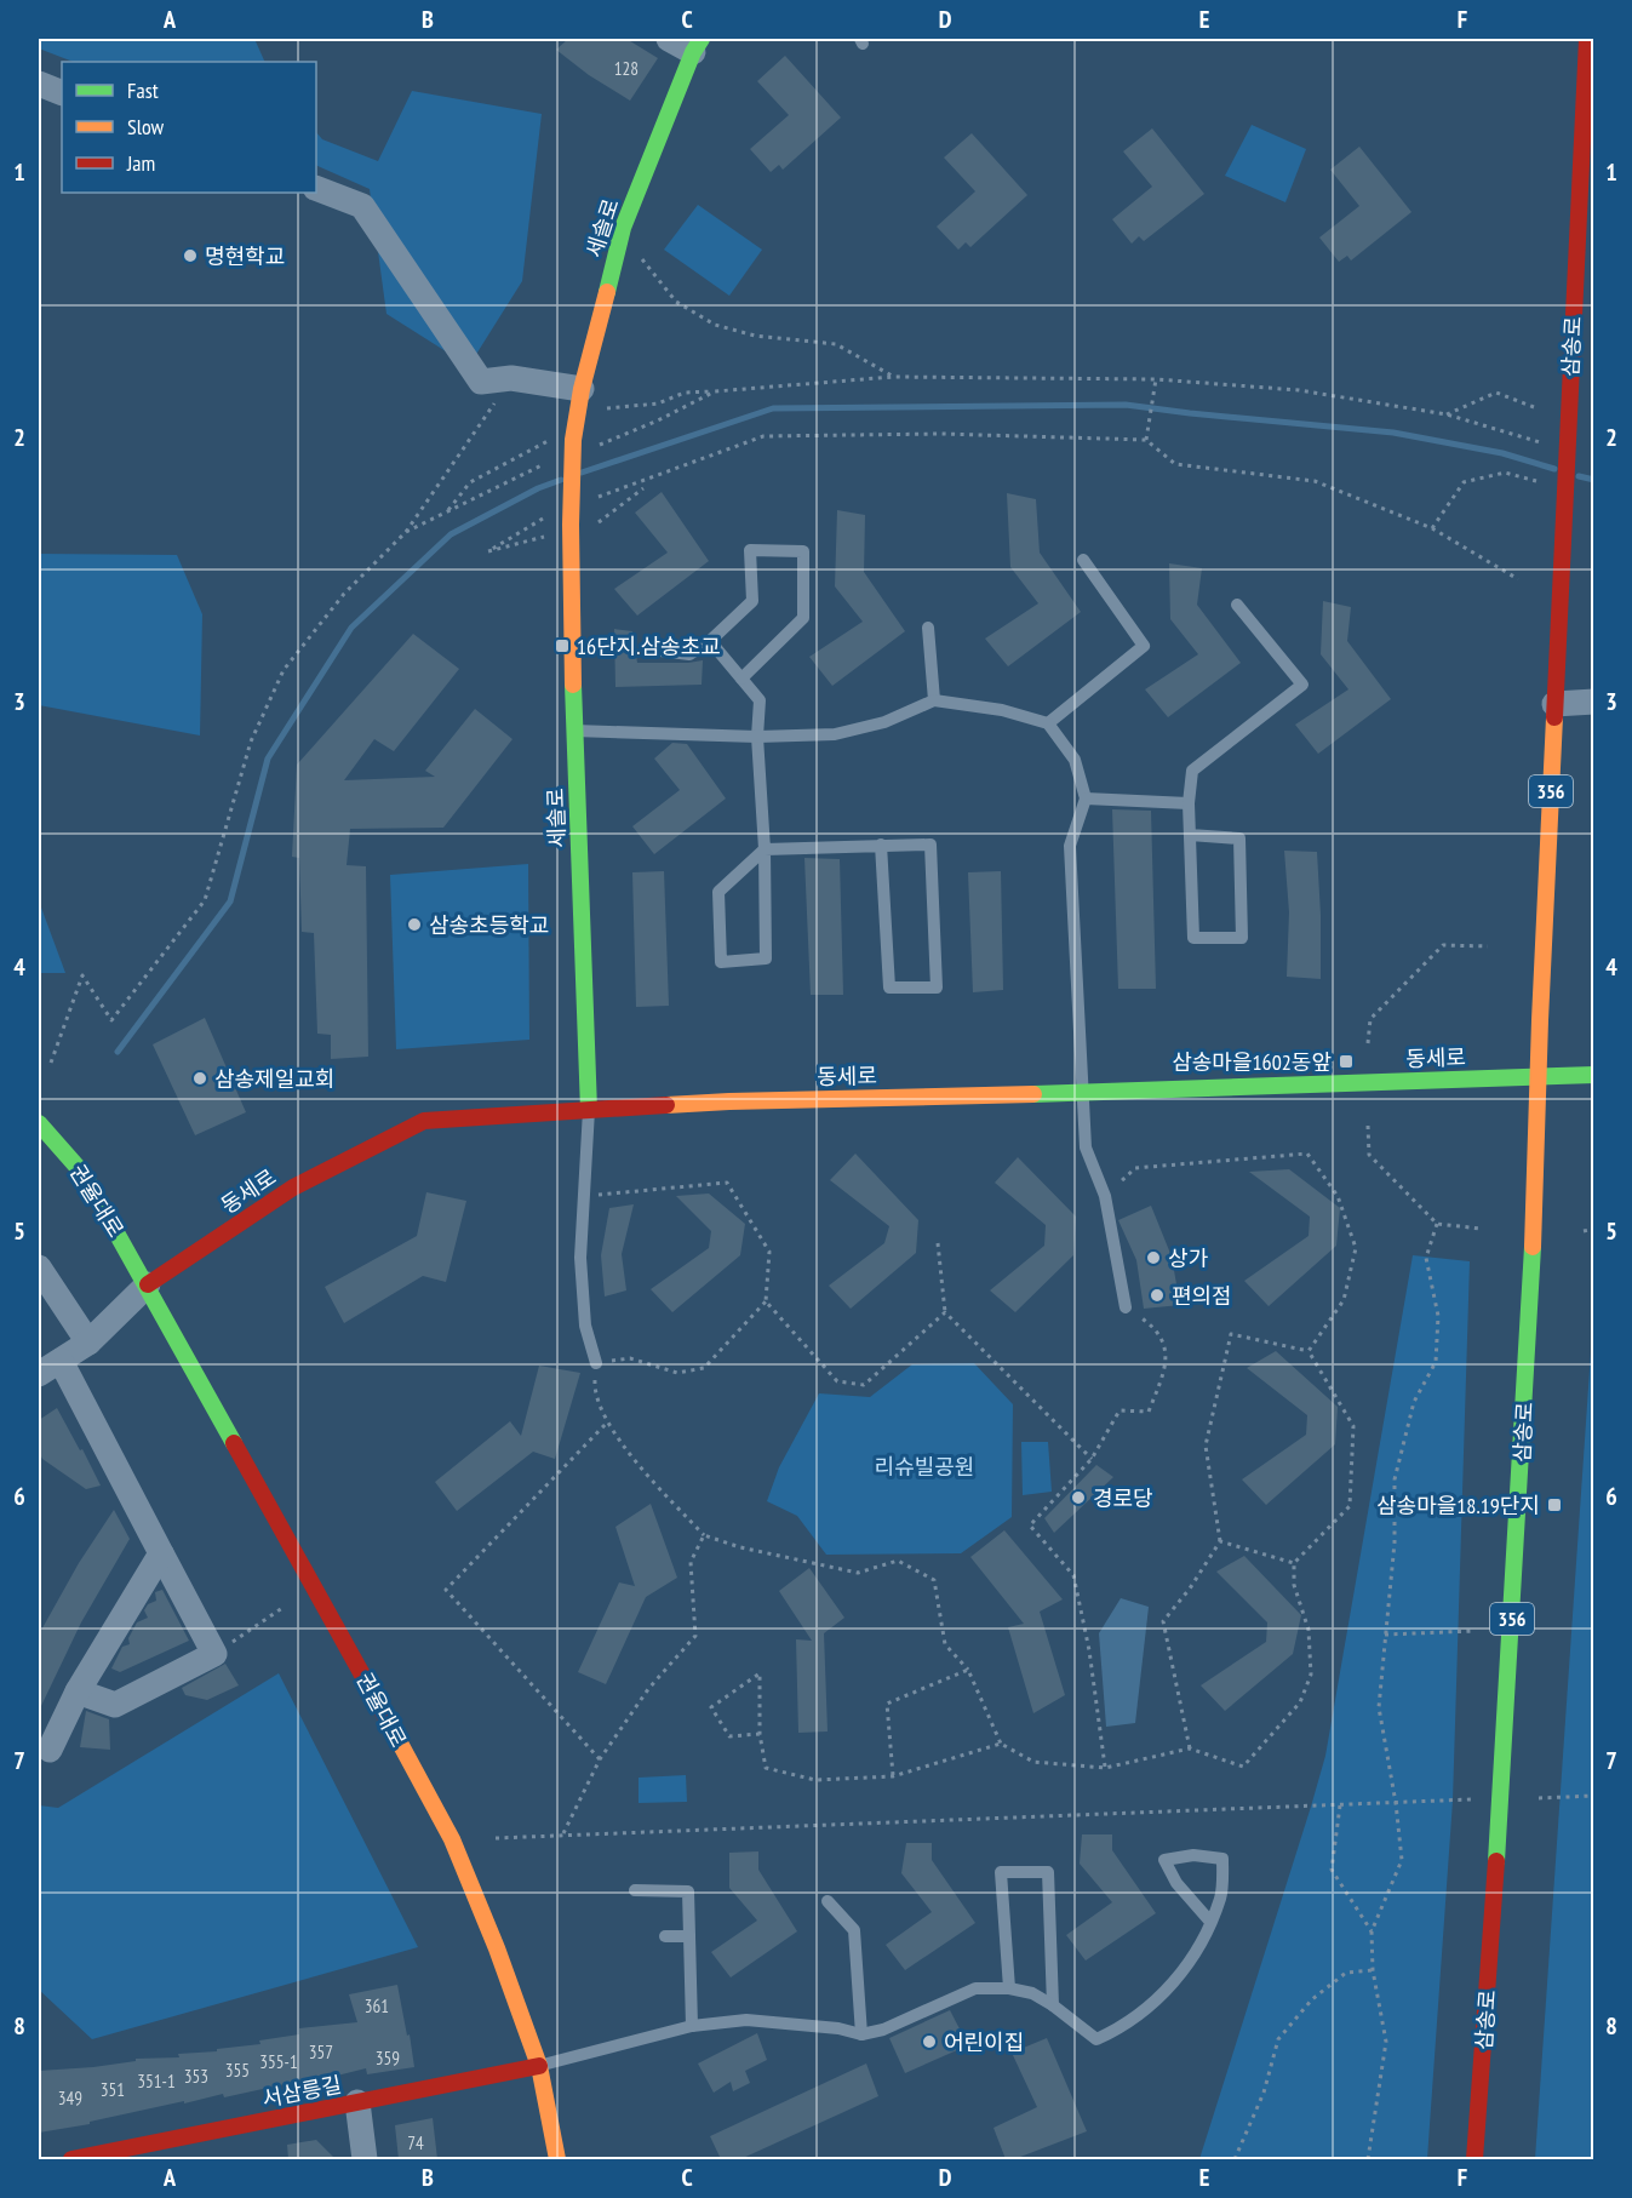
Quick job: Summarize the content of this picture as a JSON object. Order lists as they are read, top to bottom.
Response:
{
  "streets": {
    "main road": [
      "세솔로",
      "삼송로",
      "356",
      "동세로",
      "권율대로",
      "서삼릉길"
    ]
  },
  "crossings": [
    ["세솔로", "동세로"],
    ["삼송로", "동세로"],
    ["동세로", "권율대로"],
    ["권율대로", "서삼릉길"]
  ],
  "parks": ["리슈빌공원"],
  "places": {
    "other": [
      "명현학교",
      "삼송초등학교",
      "삼송제일교회",
      "상가",
      "편의점",
      "경로당",
      "어린이집"
    ],
    "transit": ["16단지.삼송초교", "삼송마을1602동앞", "삼송마을18.19단지"]
  },
  "house_numbers": [
    "128",
    "361",
    "357",
    "359",
    "355-1",
    "355",
    "353",
    "351-1",
    "351",
    "349",
    "74"
  ],
  "legend": ["Fast", "Slow", "Jam"],
  "grid": {
    "columns": [
      "A",
      "B",
      "C",
      "D",
      "E",
      "F"
    ],
    "rows": [
      "1",
      "2",
      "3",
      "4",
      "5",
      "6",
      "7",
      "8"
    ]
  }
}
